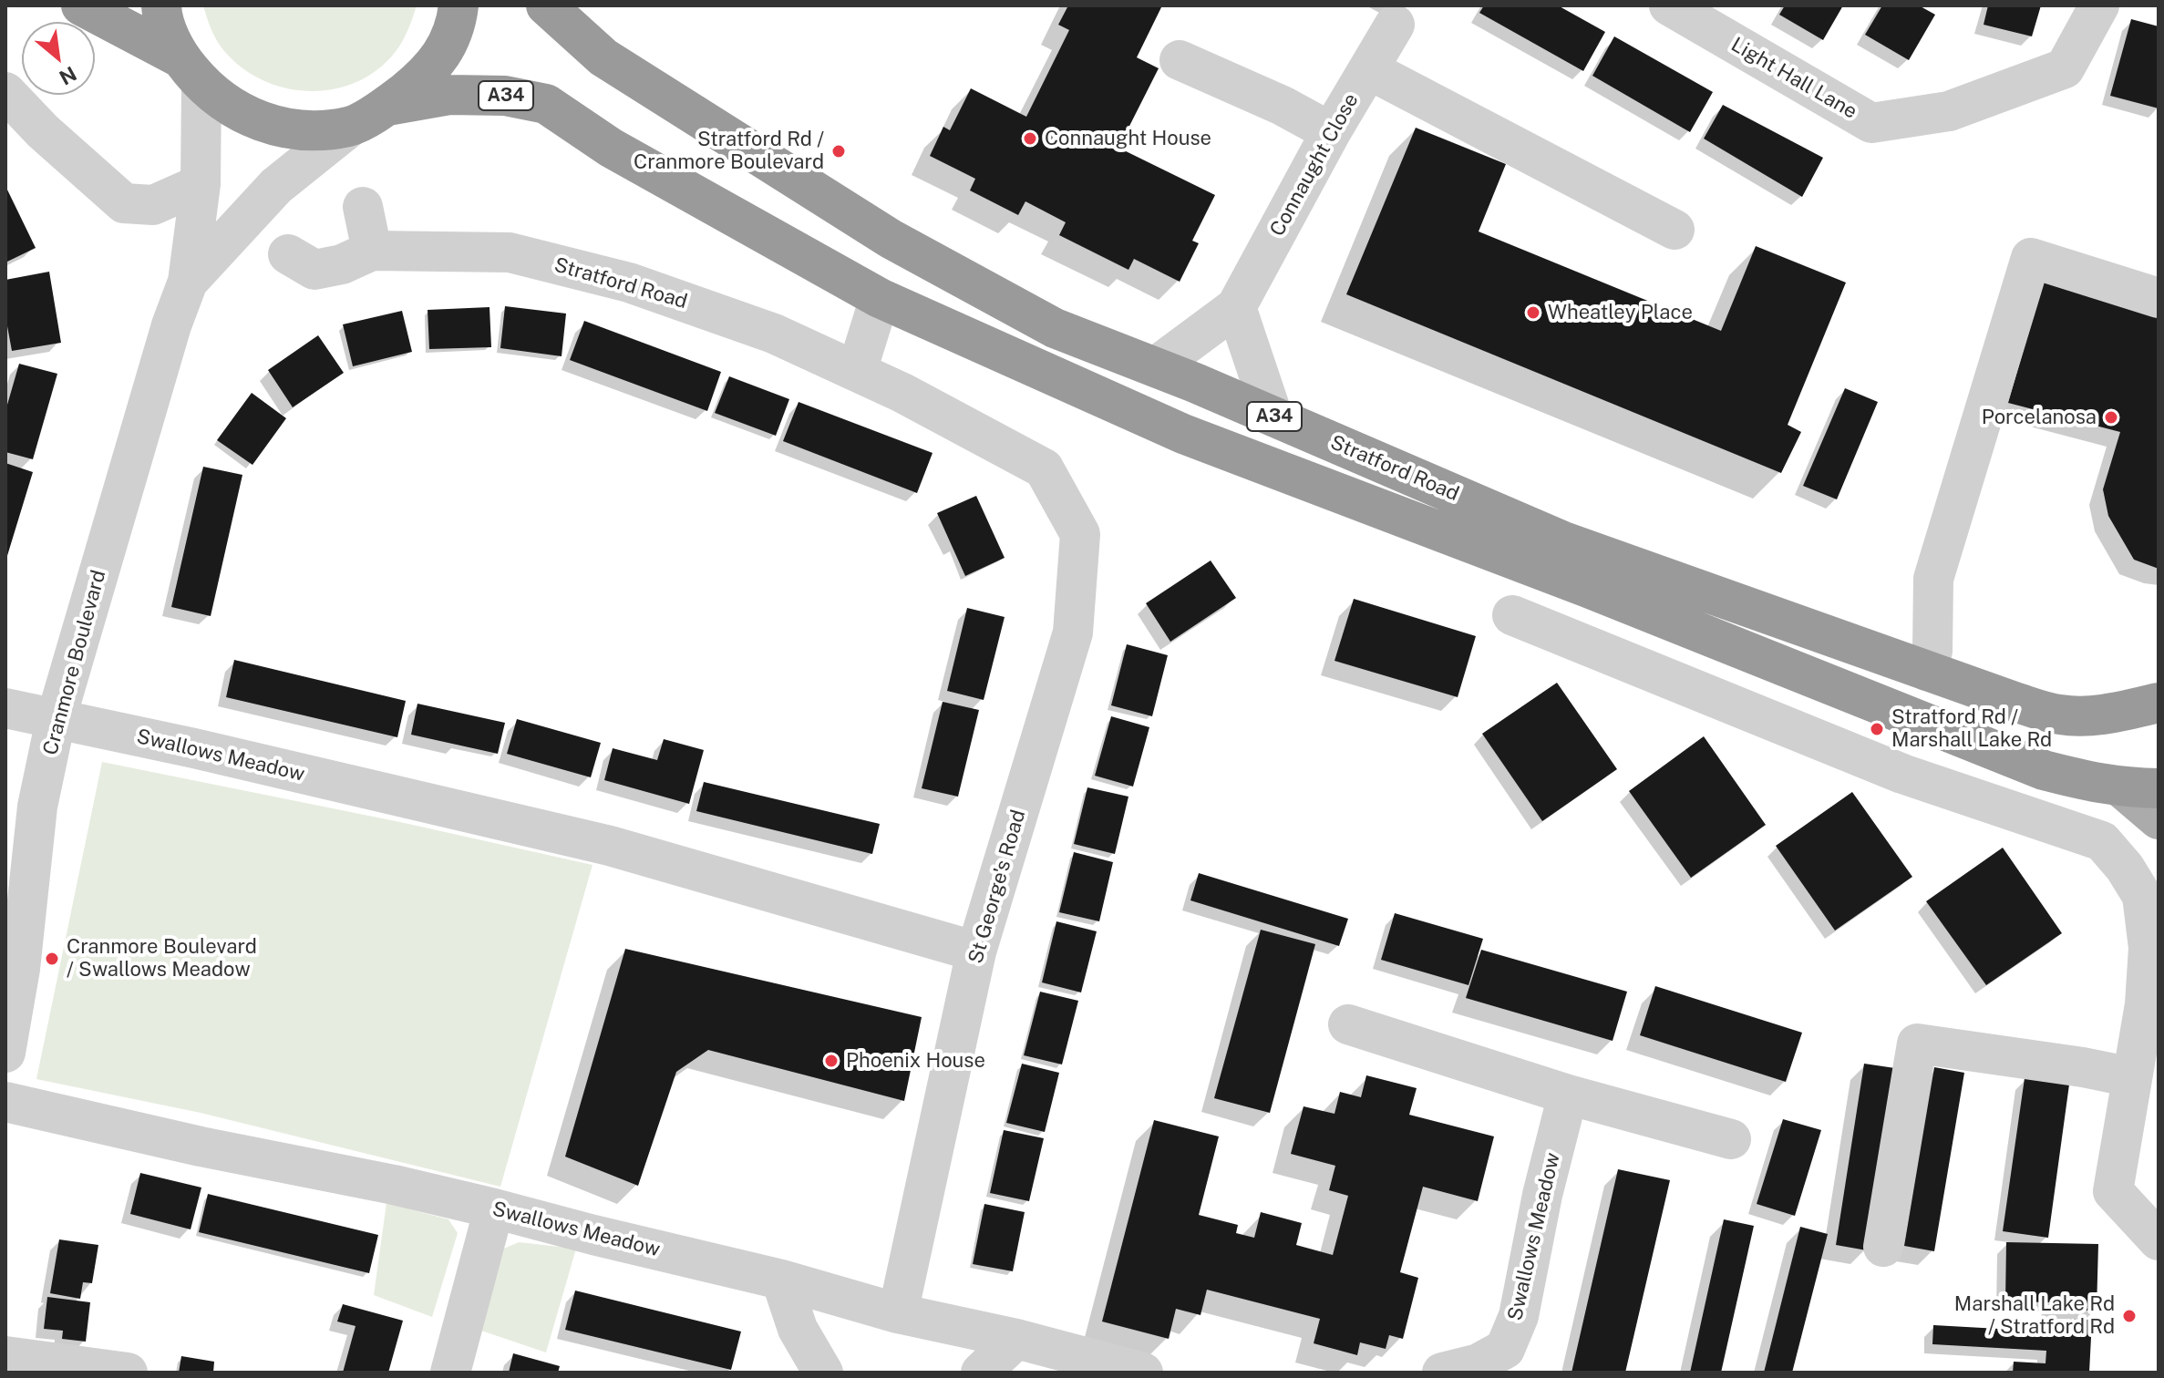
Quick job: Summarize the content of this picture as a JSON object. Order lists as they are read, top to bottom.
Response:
{
  "streets": {
    "highway": ["A34", "Stratford Road"],
    "street": [
      "Light Hall Lane",
      "Connaught Close",
      "Cranmore Boulevard",
      "Swallows Meadow",
      "St George's Road"
    ]
  },
  "crossings": [
    ["A34", "Stratford Road"],
    ["A34", "Cranmore Boulevard"],
    ["Connaught Close", "Stratford Road"],
    ["Stratford Road", "St George's Road"],
    ["Cranmore Boulevard", "Swallows Meadow"],
    ["Swallows Meadow", "St George's Road"]
  ],
  "places": [
    "Connaught House",
    "Stratford Rd / Cranmore Boulevard",
    "Wheatley Place",
    "Porcelanosa",
    "Stratford Rd / Marshall Lake Rd",
    "Cranmore Boulevard / Swallows Meadow",
    "Phoenix House",
    "Marshall Lake Rd / Stratford Rd"
  ],
  "north": "bottom right"
}
